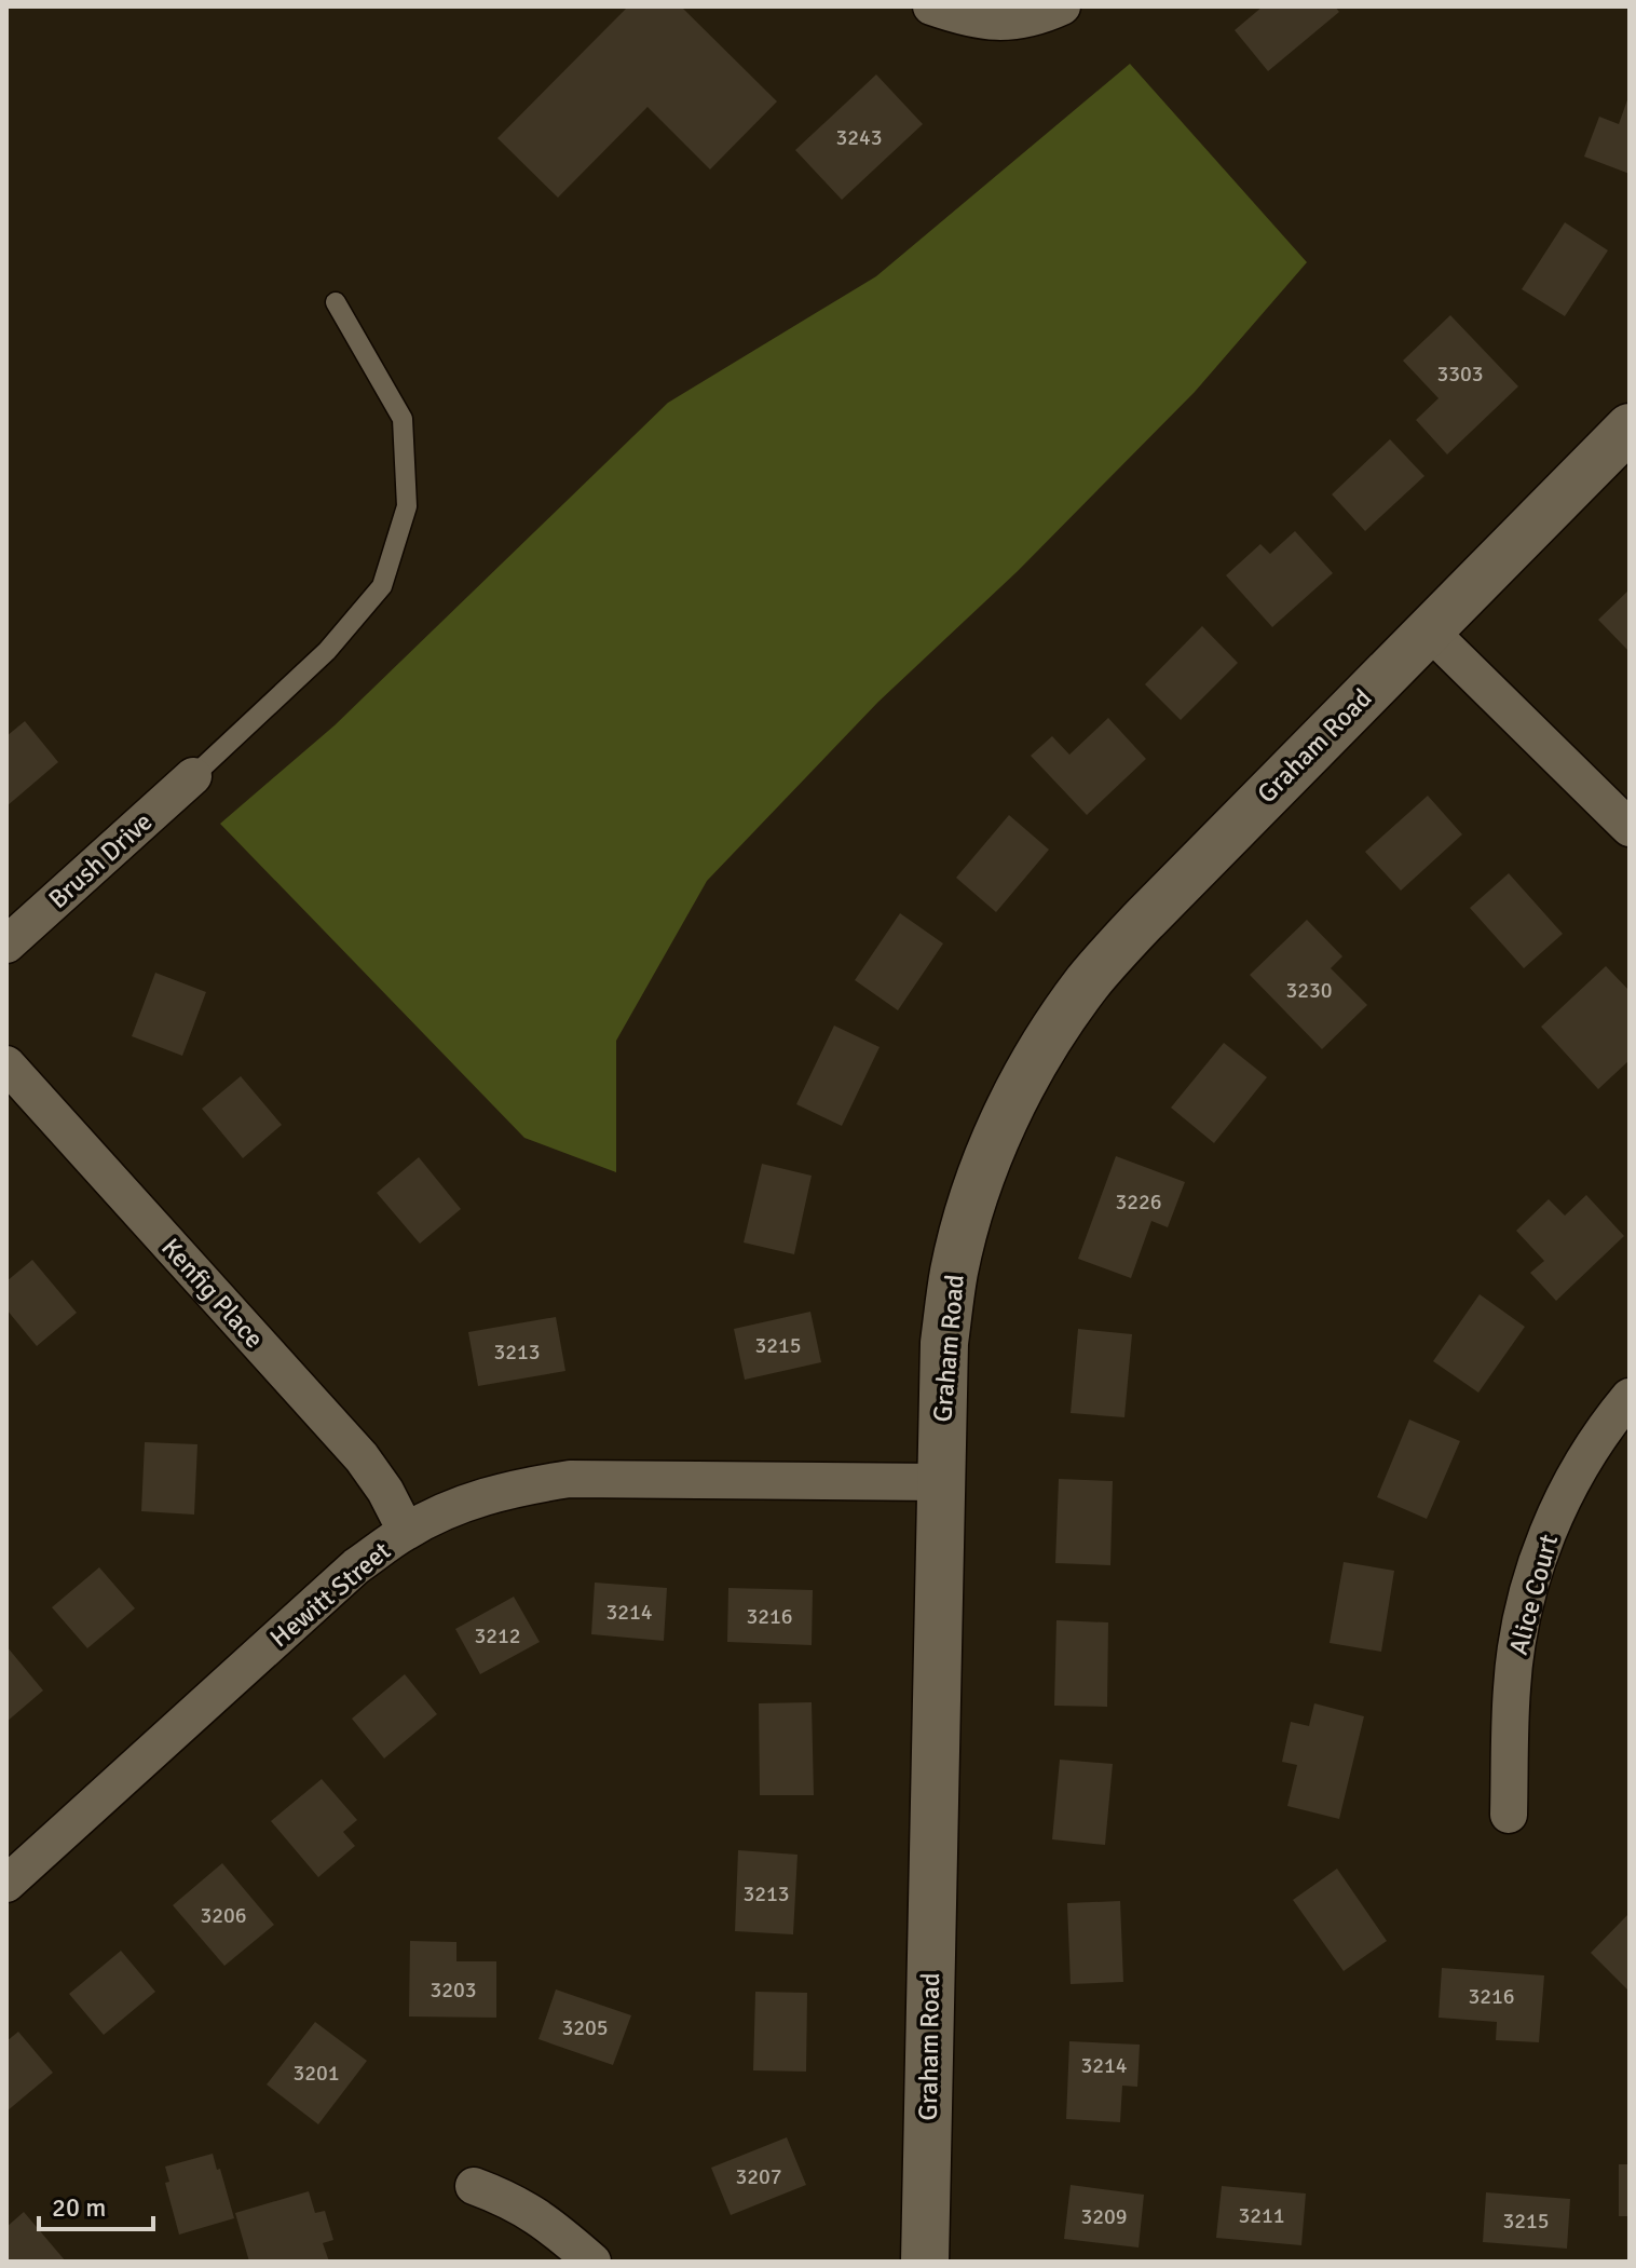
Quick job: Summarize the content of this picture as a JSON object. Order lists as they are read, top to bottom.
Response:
{
  "streets": {
    "street": [
      "Graham Road",
      "Brush Drive",
      "Kenfig Place",
      "Hewitt Street",
      "Alice Court"
    ]
  },
  "crossings": [
    ["Graham Road", "Hewitt Street"],
    ["Kenfig Place", "Hewitt Street"]
  ],
  "house_numbers": [
    "3243",
    "3303",
    "3230",
    "3226",
    "3215",
    "3213",
    "3214",
    "3216",
    "3212",
    "3213",
    "3206",
    "3203",
    "3216",
    "3205",
    "3214",
    "3201",
    "3207",
    "3211",
    "3209",
    "3215"
  ],
  "scale_bar": "20 m"
}
